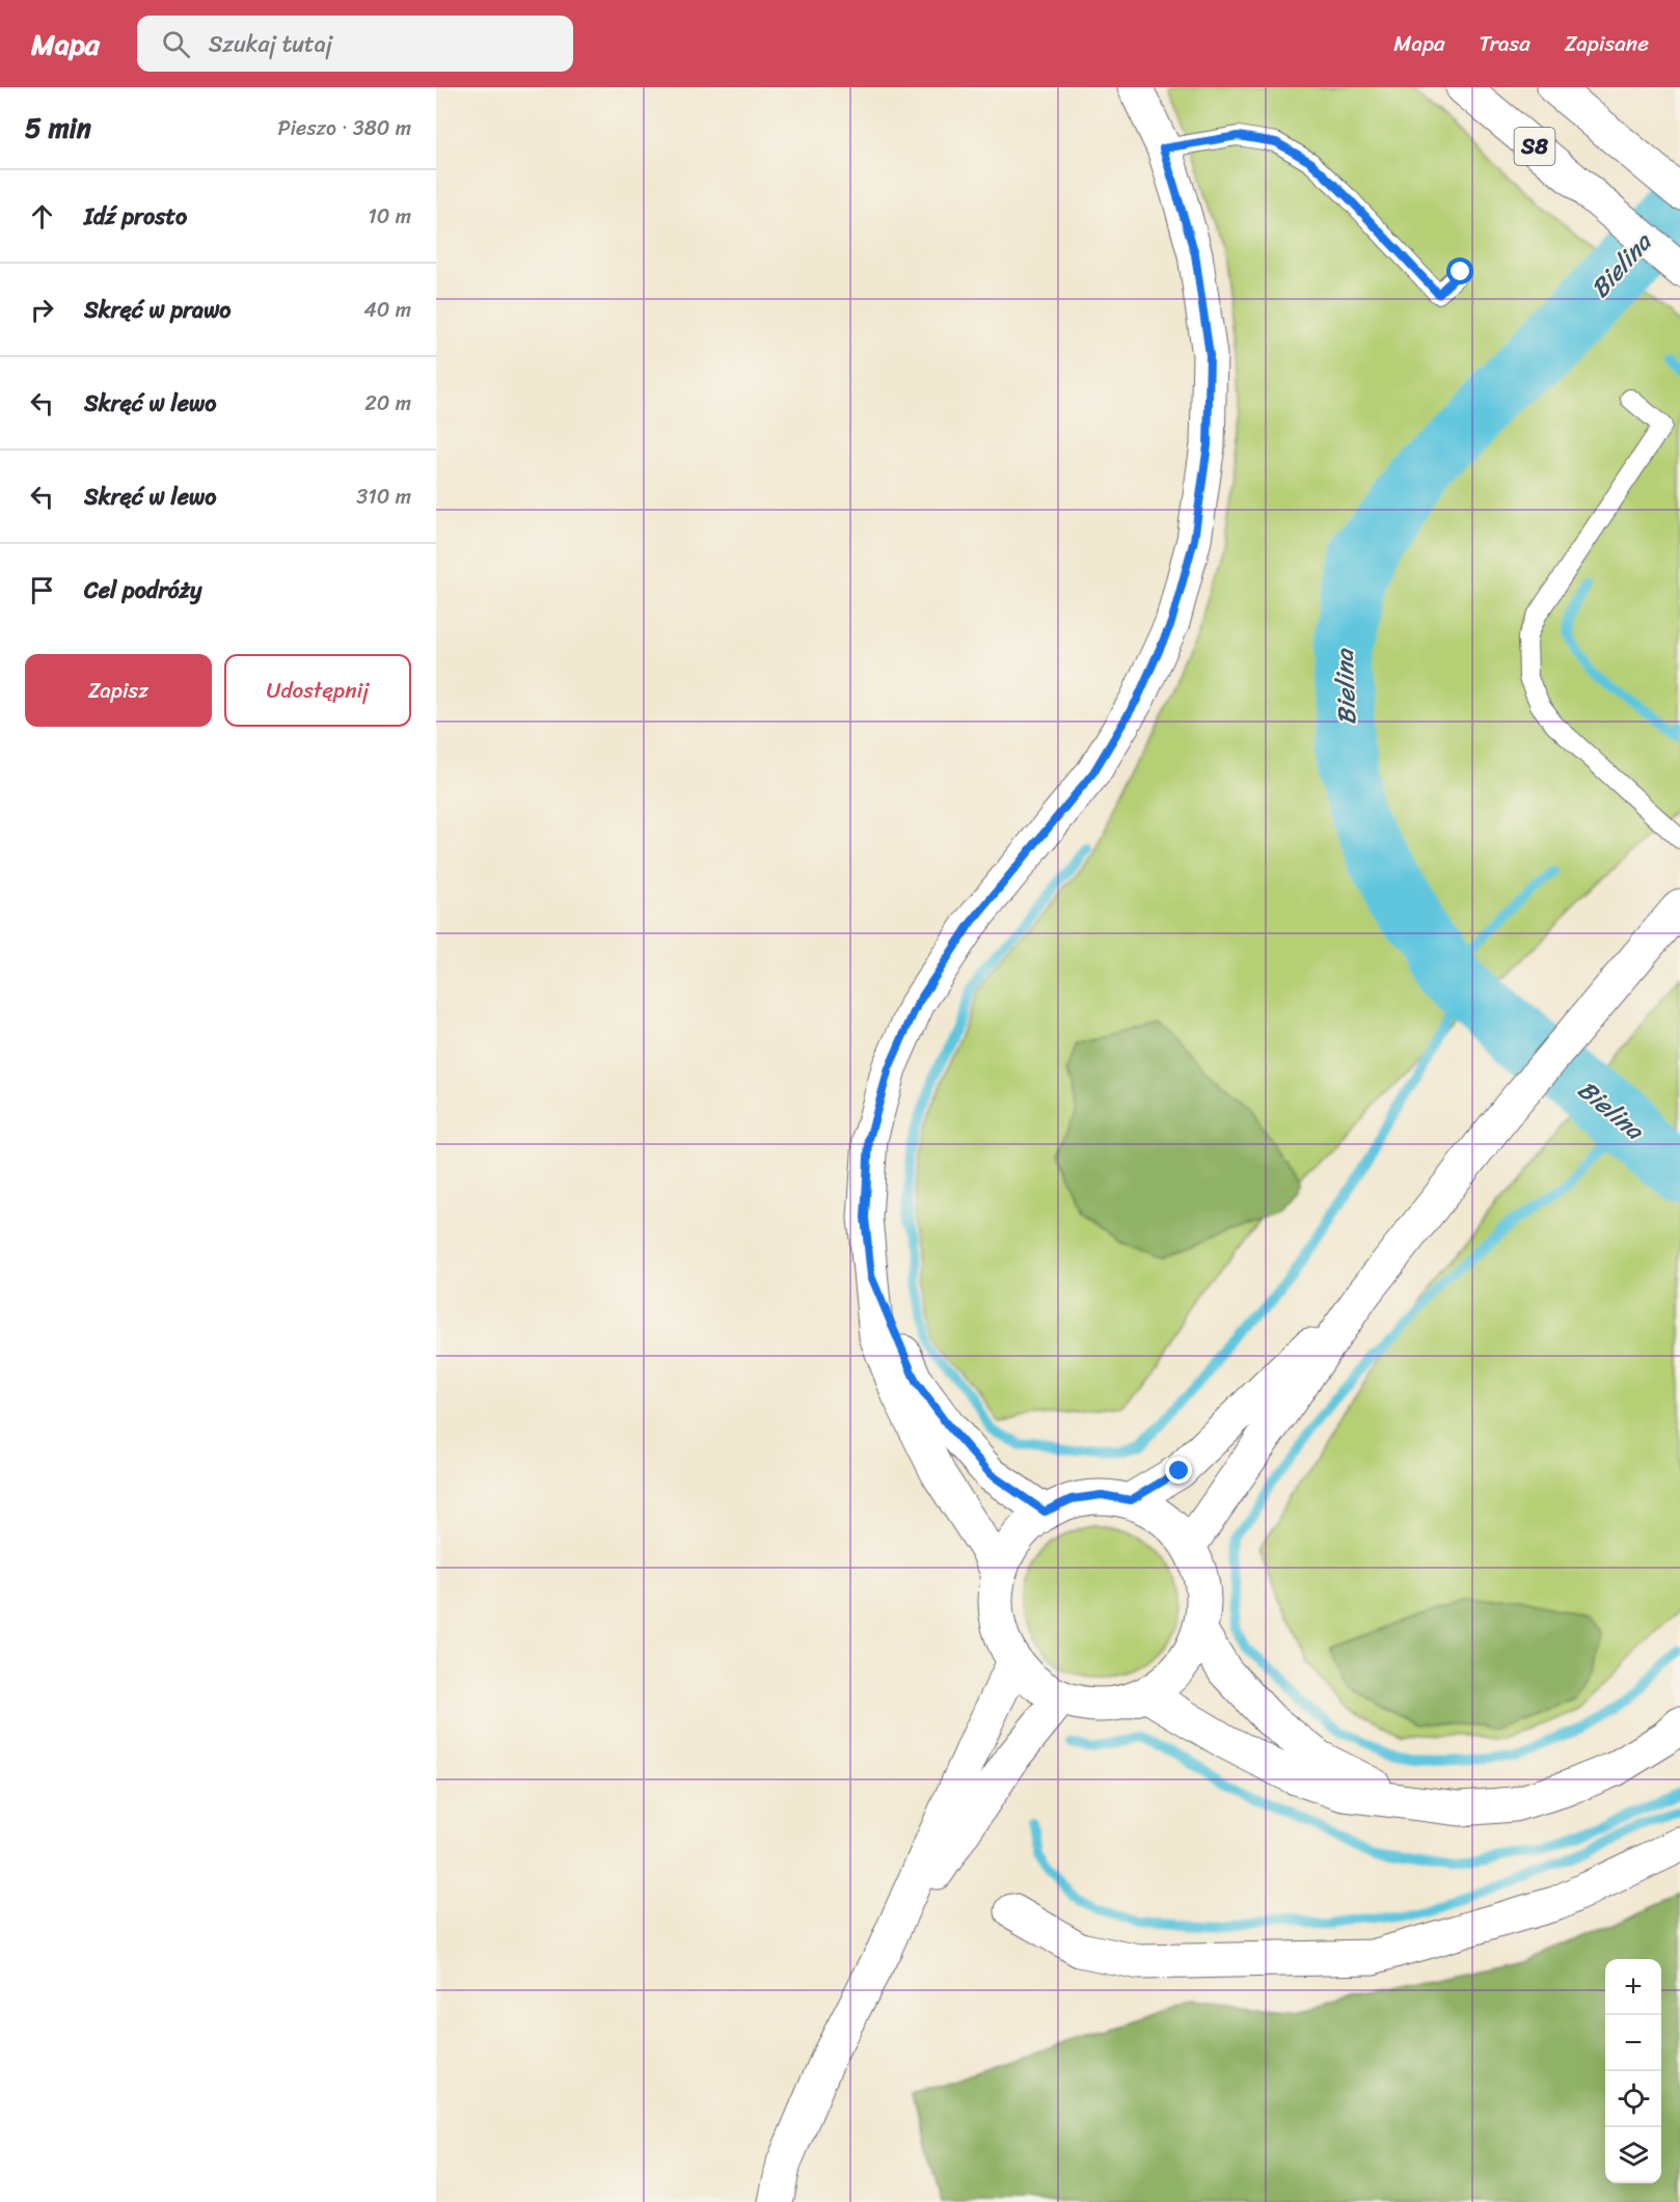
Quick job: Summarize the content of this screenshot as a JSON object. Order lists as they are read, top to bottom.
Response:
{
  "streets": {
    "main road": ["S8"]
  },
  "water": ["Bielina"],
  "page": {
    "header": "Mapa",
    "search": "Szukaj tutaj",
    "nav": ["Mapa", "Trasa", "Zapisane"],
    "heading": ["5 min", "Pieszo · 380 m"],
    "list": [
      ["Idź prosto", "10 m"],
      ["Skręć w prawo", "40 m"],
      ["Skręć w lewo", "20 m"],
      ["Skręć w lewo", "310 m"],
      "Cel podróży"
    ],
    "buttons": ["Zapisz", "Udostępnij"],
    "map_buttons": ["+", "−"]
  }
}
